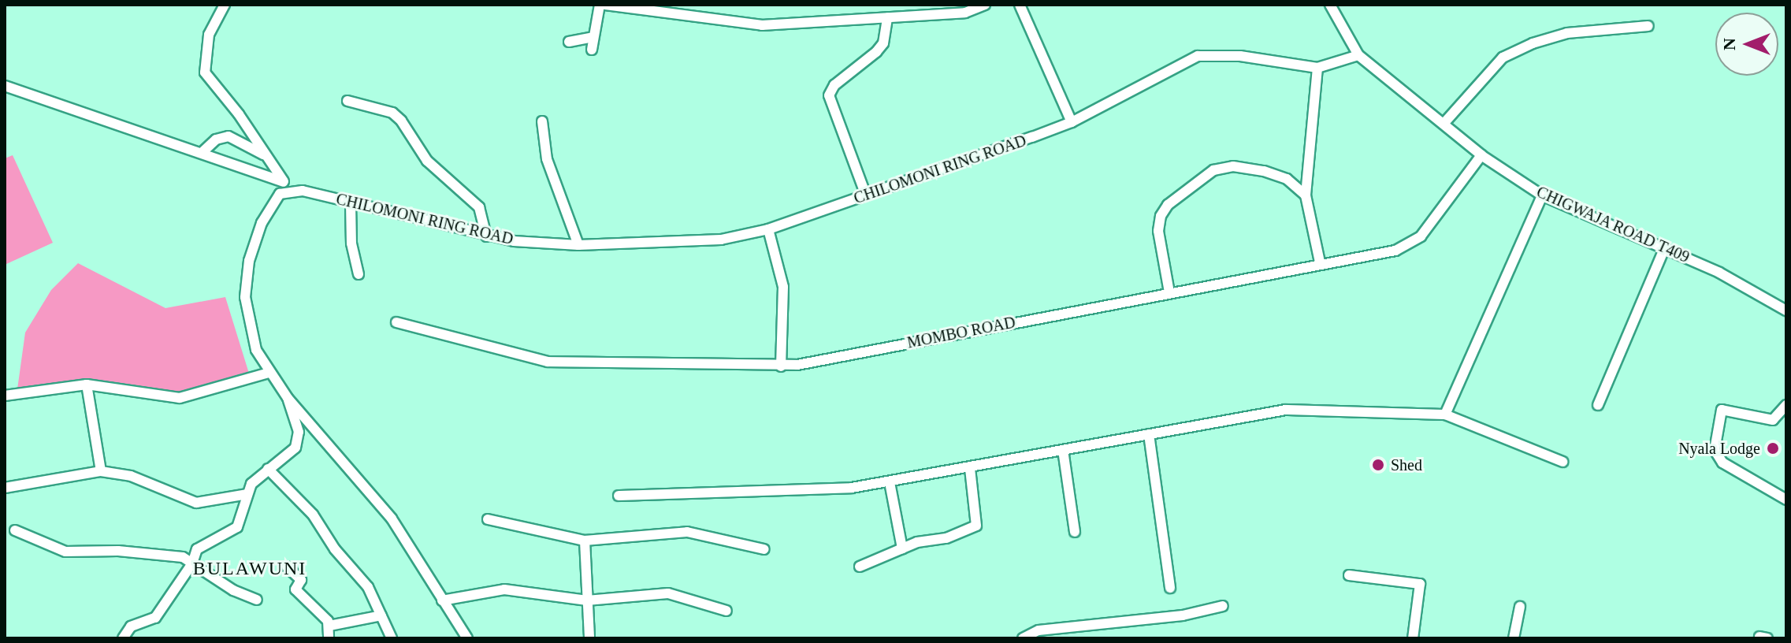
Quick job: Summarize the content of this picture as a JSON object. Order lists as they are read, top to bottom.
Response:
{
  "streets": {
    "street": ["CHILOMONI RING ROAD", "CHIGWAJA ROAD T409", "MOMBO ROAD"]
  },
  "crossings": [
    ["CHILOMONI RING ROAD", "CHIGWAJA ROAD T409"],
    ["CHIGWAJA ROAD T409", "MOMBO ROAD"]
  ],
  "districts": ["BULAWUNI"],
  "places": ["Nyala Lodge", "Shed"],
  "north": "left"
}
